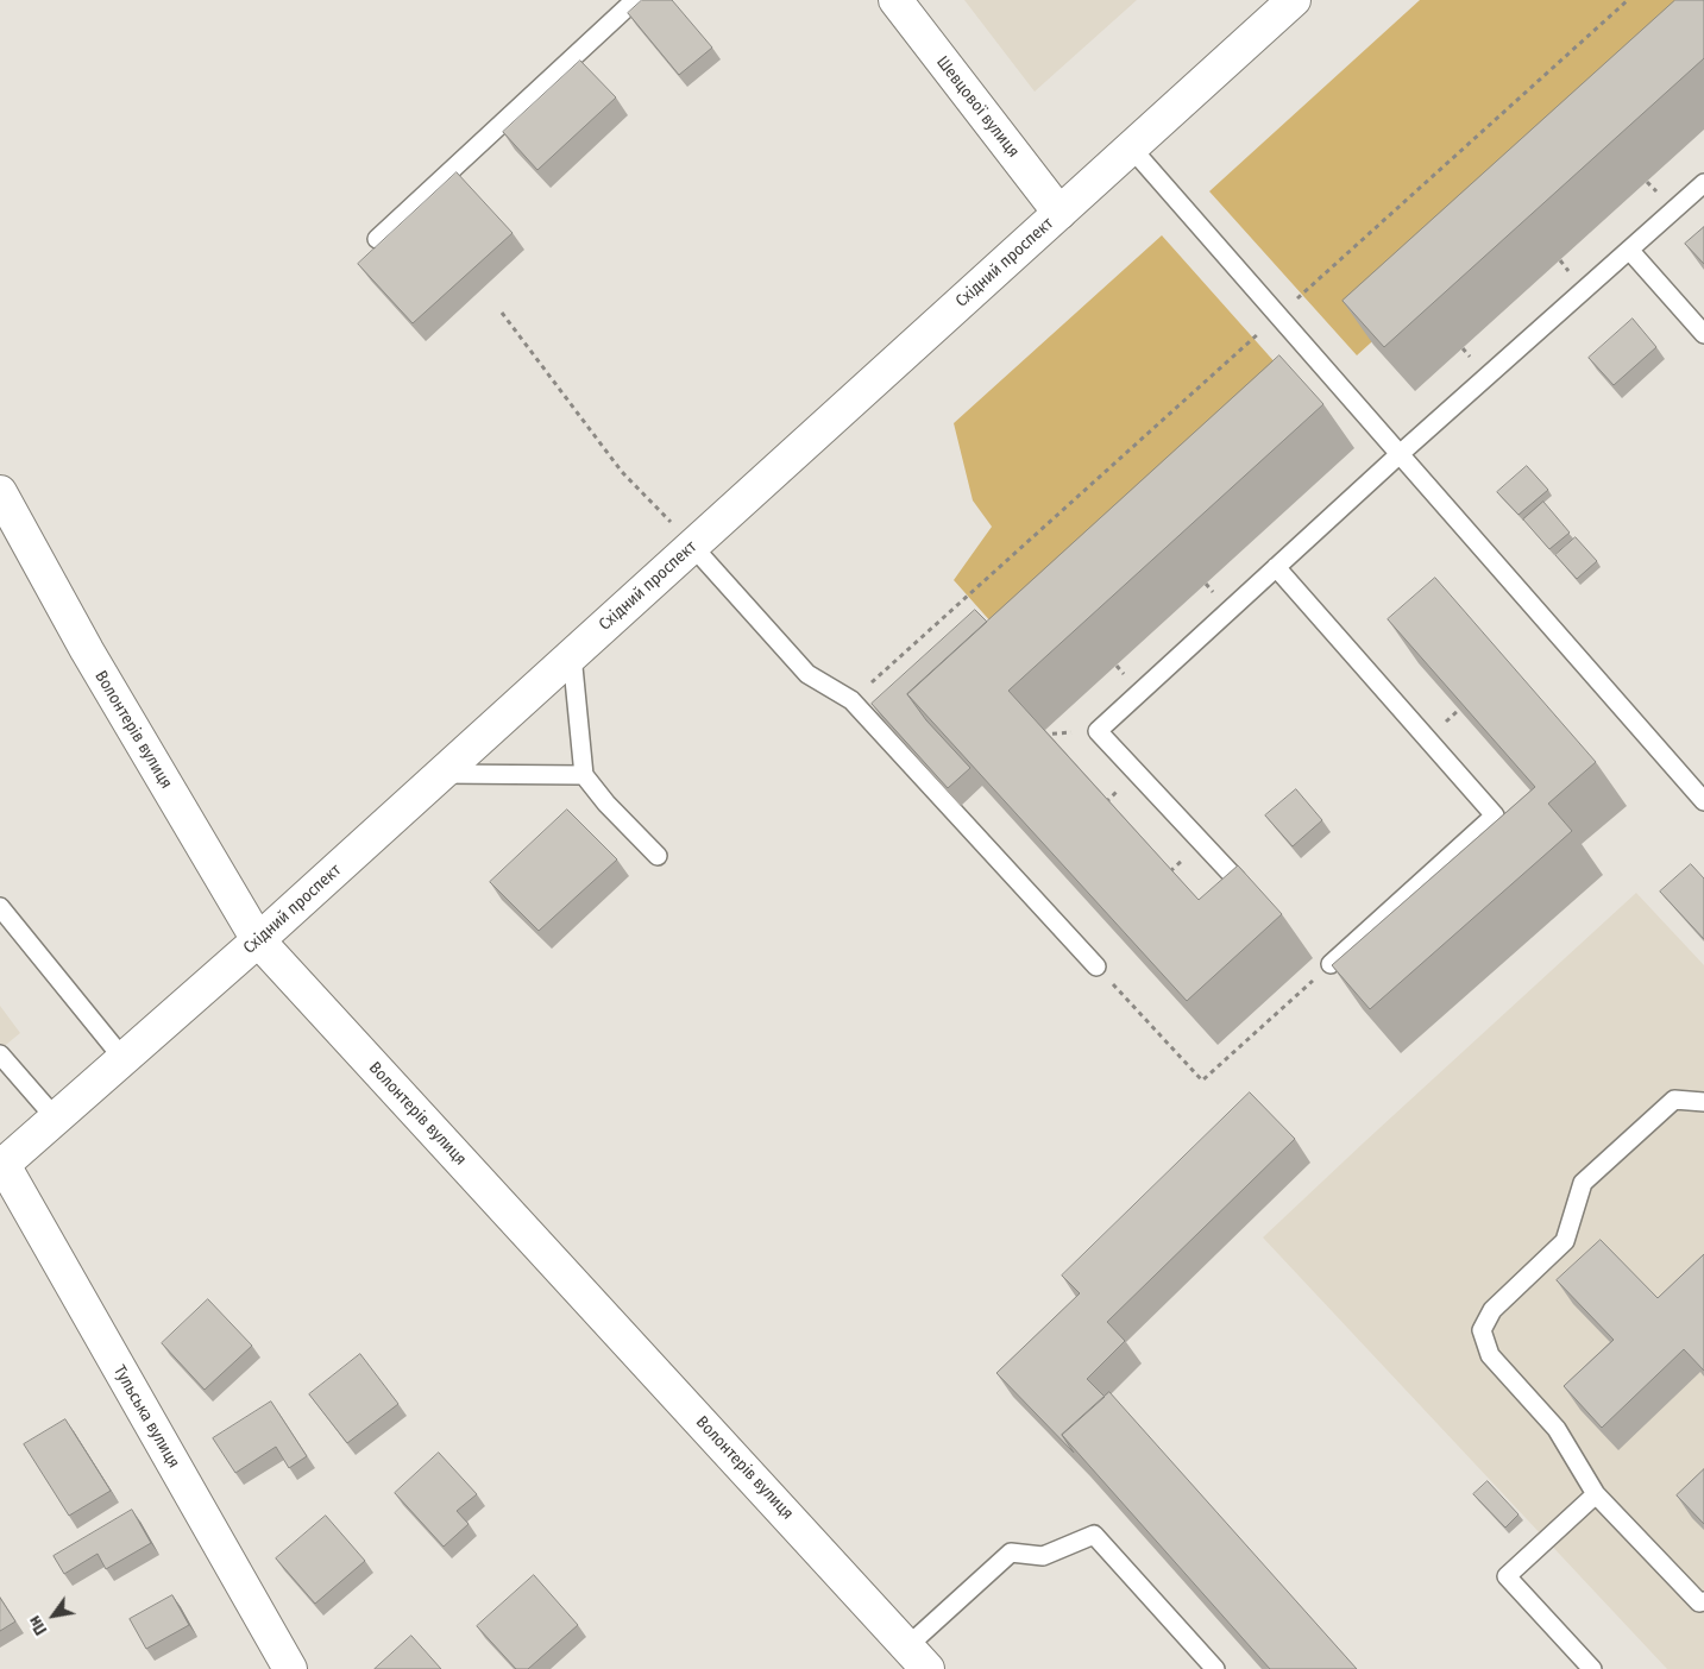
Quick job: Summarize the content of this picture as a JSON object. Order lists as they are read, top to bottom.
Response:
{
  "streets": {
    "street": [
      "Шевцової вулиця",
      "Східний проспект",
      "Волонтерів вулиця",
      "Тульська вулиця"
    ]
  },
  "crossings": [
    ["Шевцової вулиця", "Східний проспект"],
    ["Східний проспект", "Волонтерів вулиця"],
    ["Східний проспект", "Тульська вулиця"]
  ],
  "north": "bottom left"
}
